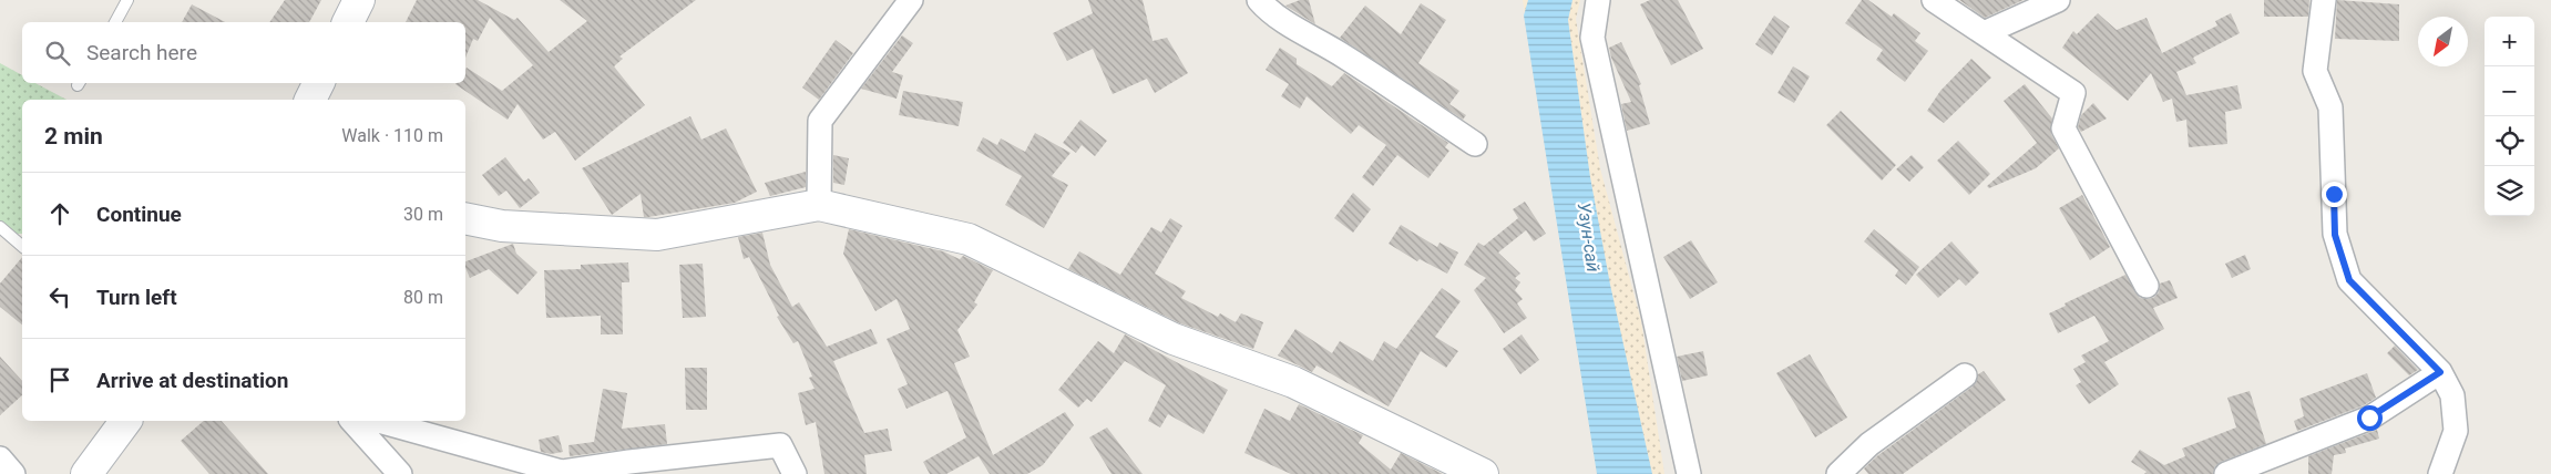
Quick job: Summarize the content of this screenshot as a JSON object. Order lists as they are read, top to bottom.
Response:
{
  "water": ["Узун-сай"],
  "north": "bottom left",
  "page": {
    "map_buttons": ["+", "−"],
    "search": "Search here",
    "heading": ["2 min", "Walk · 110 m"],
    "list": [
      ["Continue", "30 m"],
      ["Turn left", "80 m"],
      "Arrive at destination"
    ]
  }
}
